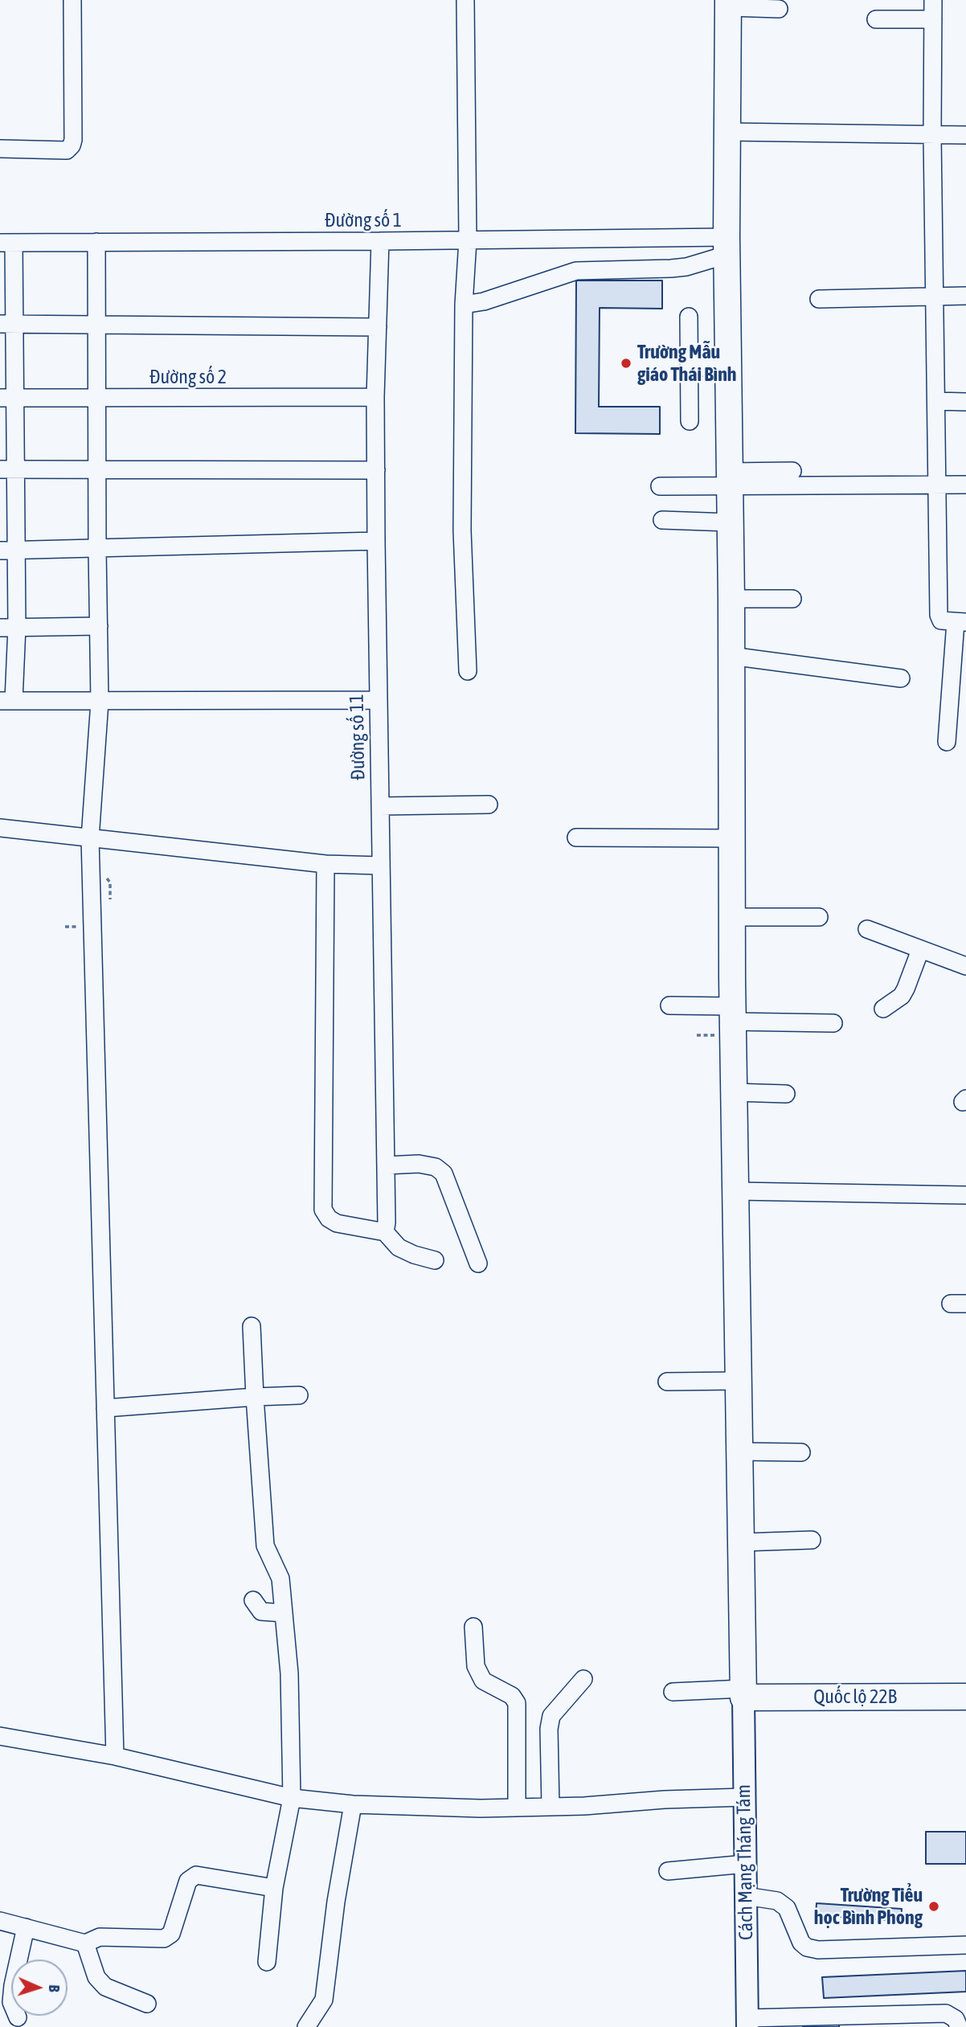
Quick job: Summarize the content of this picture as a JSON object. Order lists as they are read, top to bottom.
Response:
{
  "streets": {
    "highway": ["Quốc lộ 22B"],
    "main road": ["Cách Mạng Tháng Tám"],
    "street": ["Đường số 1", "Đường số 2", "Đường số 11"]
  },
  "crossings": [
    ["Đường số 1", "Đường số 11"],
    ["Đường số 2", "Đường số 11"],
    ["Quốc lộ 22B", "Cách Mạng Tháng Tám"]
  ],
  "places": ["Trường Mẫu giáo Thái Bình", "Trường Tiểu học Bình Phong"],
  "north": "right"
}
